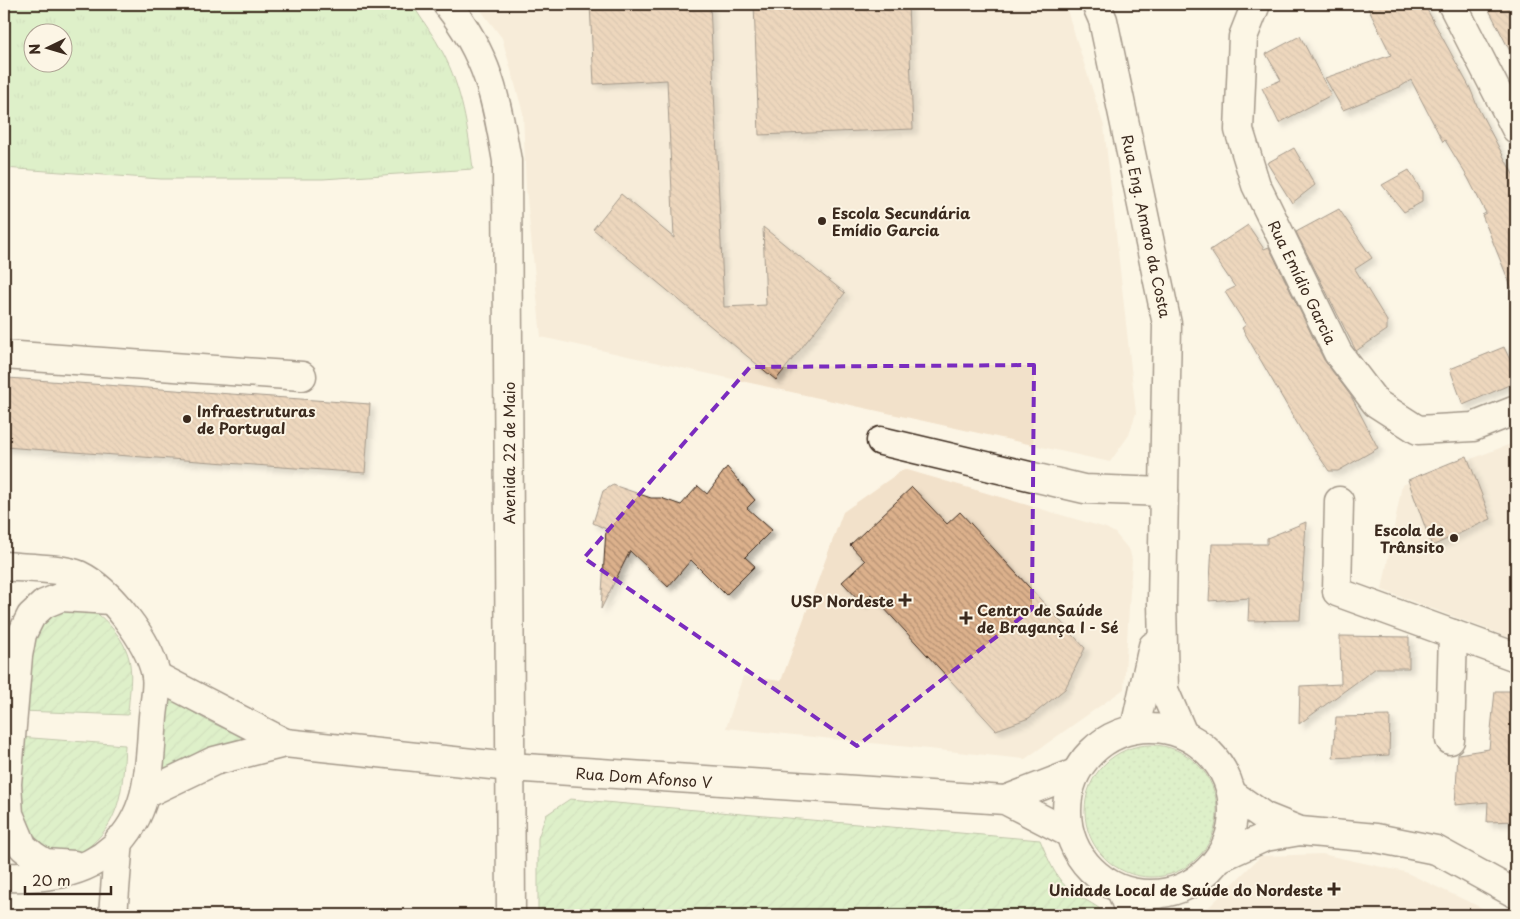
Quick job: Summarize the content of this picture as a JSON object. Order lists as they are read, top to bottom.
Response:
{
  "streets": {
    "street": [
      "Rua Eng. Amaro da Costa",
      "Rua Emídio Garcia",
      "Avenida 22 de Maio",
      "Rua Dom Afonso V"
    ]
  },
  "crossings": [
    ["Rua Eng. Amaro da Costa", "Rua Dom Afonso V"],
    ["Avenida 22 de Maio", "Rua Dom Afonso V"]
  ],
  "places": {
    "other": ["Escola Secundária Emídio Garcia", "Infraestruturas de Portugal", "Escola de Trânsito"],
    "health": ["USP Nordeste", "Centro de Saúde de Bragança I - Sé", "Unidade Local de Saúde do Nordeste"]
  },
  "scale_bar": "20 m",
  "north": "left"
}
